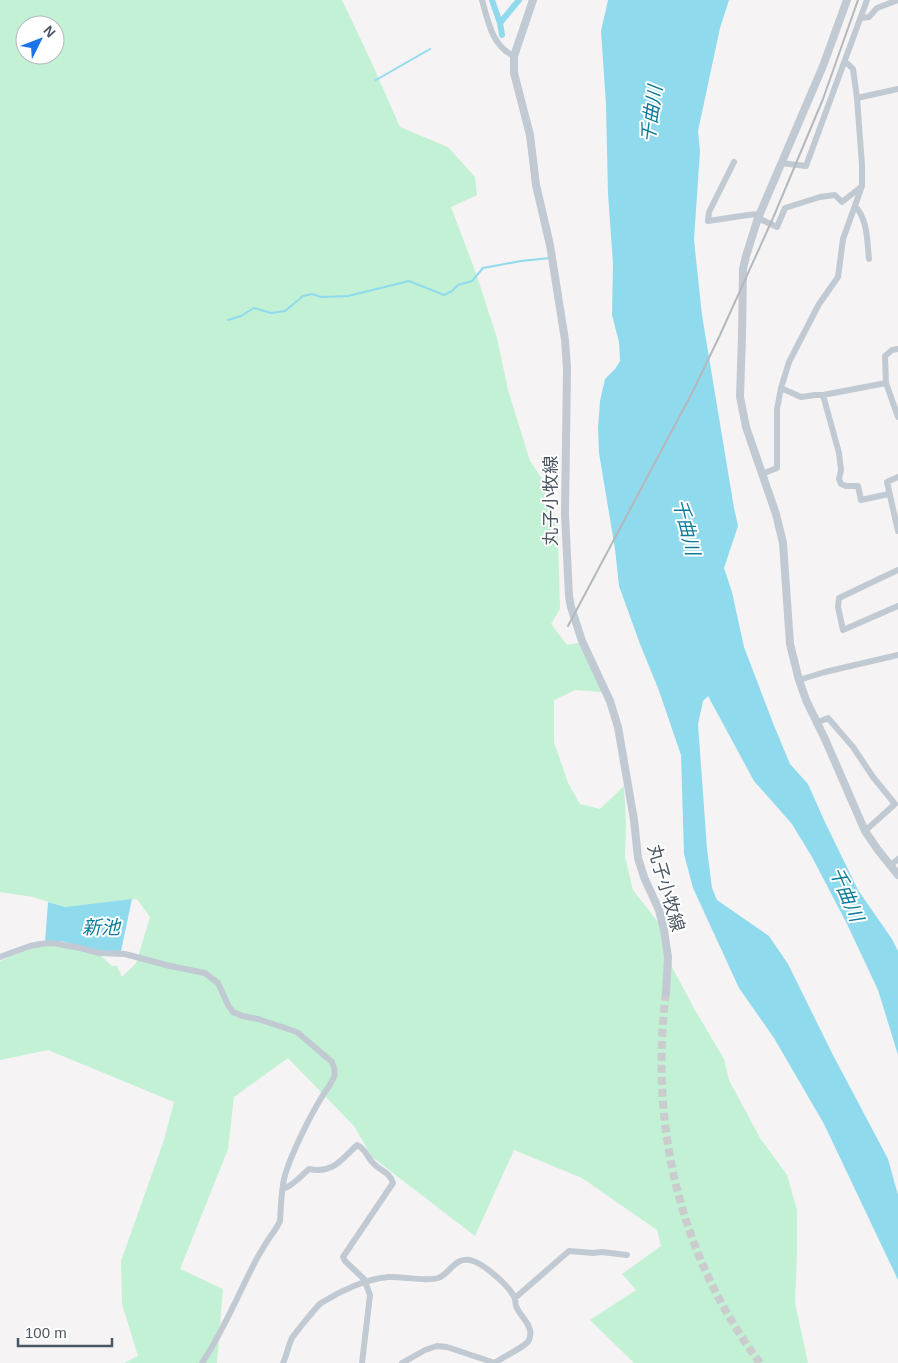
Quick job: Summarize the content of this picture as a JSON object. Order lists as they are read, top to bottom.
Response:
{
  "streets": {
    "street": ["丸子小牧線"]
  },
  "water": ["千曲川", "新池"],
  "scale_bar": "100 m",
  "north": "top right"
}
